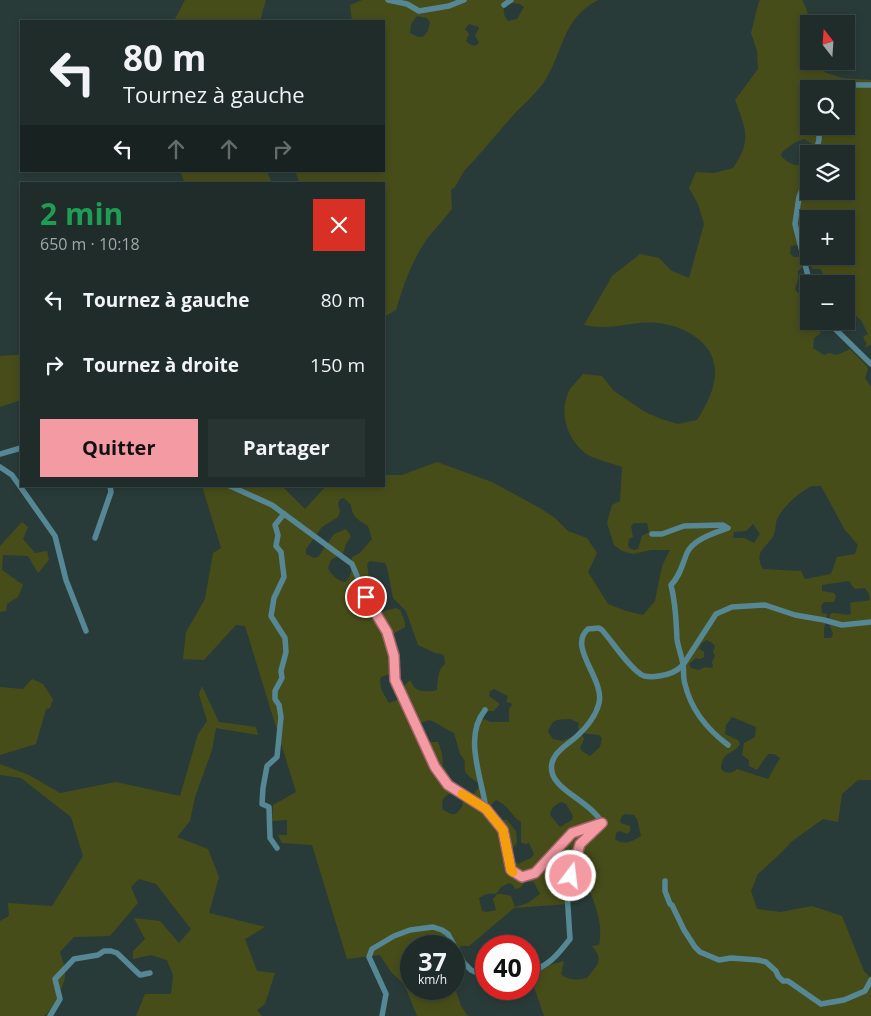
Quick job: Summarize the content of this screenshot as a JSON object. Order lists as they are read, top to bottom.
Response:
{
  "north": "top",
  "page": {
    "map_buttons": ["+", "−"],
    "turn": ["80 m", "Tournez à gauche"],
    "heading": ["2 min", "650 m · 10:18"],
    "list": [
      {
        "name": "Tournez à gauche",
        "value": "80 m"
      },
      {
        "name": "Tournez à droite",
        "value": "150 m"
      }
    ],
    "buttons": ["Quitter", "Partager"],
    "speed": "37 km/h",
    "limit": "40"
  }
}
